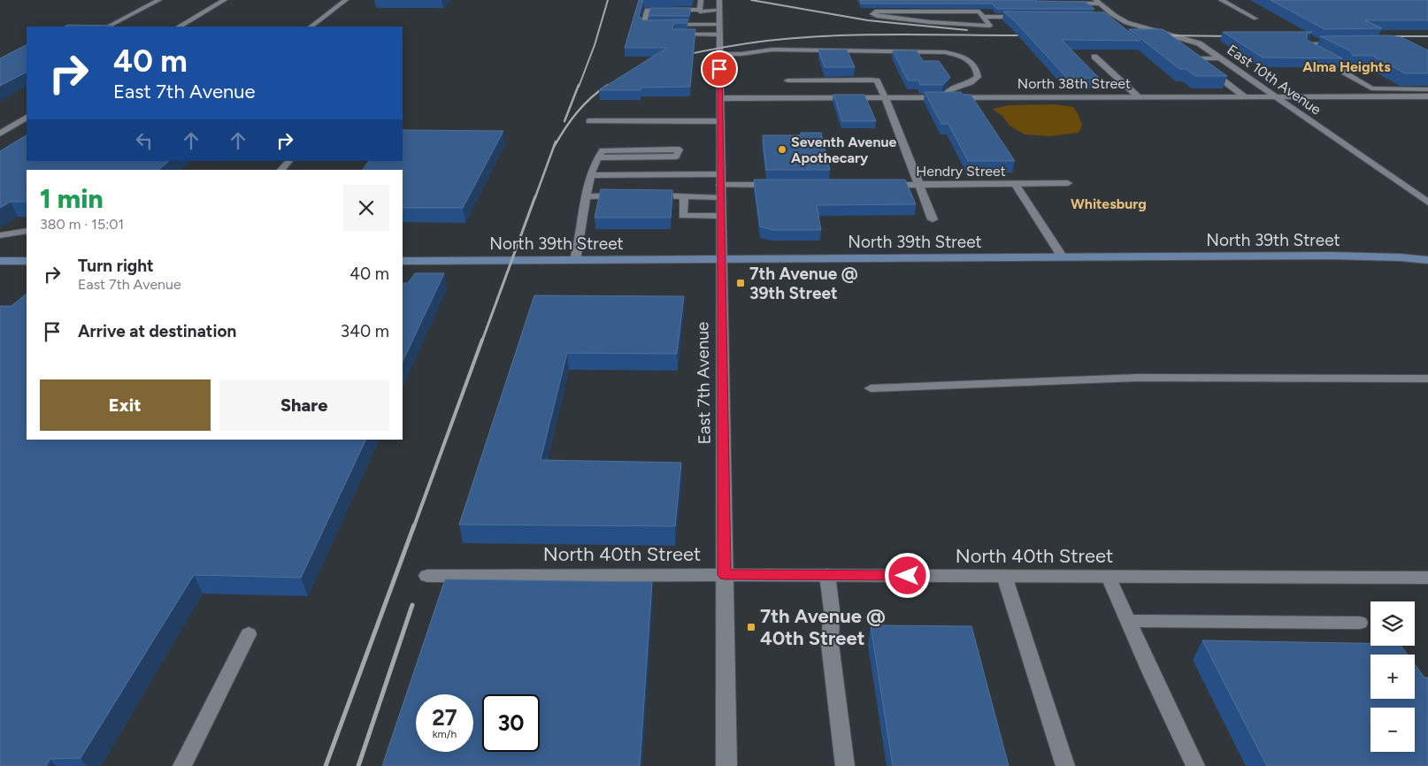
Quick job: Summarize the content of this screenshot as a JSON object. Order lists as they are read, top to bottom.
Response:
{
  "streets": {
    "main road": ["North 39th Street"],
    "street": [
      "East 10th Avenue",
      "North 38th Street",
      "Hendry Street",
      "East 7th Avenue",
      "North 40th Street"
    ]
  },
  "crossings": [
    ["East 10th Avenue", "North 38th Street"],
    ["North 38th Street", "East 7th Avenue"],
    ["North 39th Street", "East 7th Avenue"],
    ["East 7th Avenue", "North 40th Street"]
  ],
  "districts": ["Alma Heights", "Whitesburg"],
  "places": {
    "other": ["Seventh Avenue Apothecary"],
    "transit": ["7th Avenue @ 39th Street", "7th Avenue @ 40th Street"]
  },
  "page": {
    "turn": ["40 m", "East 7th Avenue"],
    "heading": ["1 min", "380 m · 15:01"],
    "list": [
      {
        "name": "Turn right",
        "note": "East 7th Avenue",
        "value": "40 m"
      },
      {
        "name": "Arrive at destination",
        "value": "340 m"
      }
    ],
    "buttons": ["Exit", "Share"],
    "map_buttons": ["+", "−"],
    "speed": "27 km/h",
    "limit": "30"
  }
}
